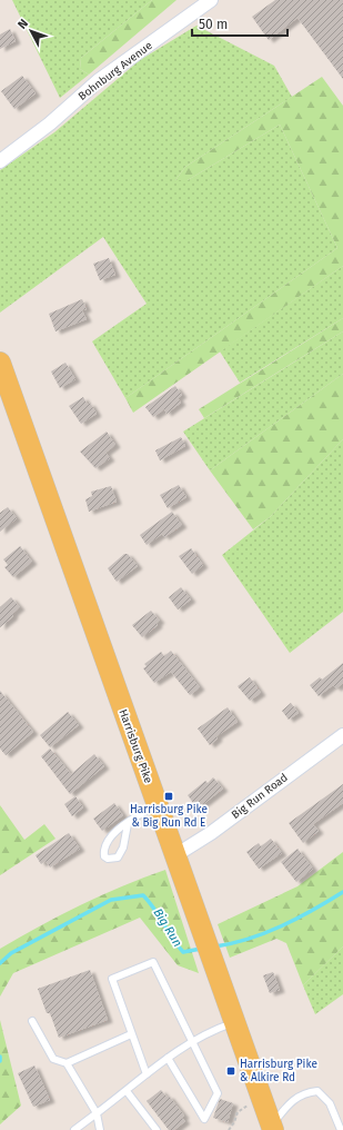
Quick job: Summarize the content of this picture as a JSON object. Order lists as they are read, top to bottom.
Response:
{
  "streets": {
    "main road": ["Harrisburg Pike"],
    "street": ["Bohnburg Avenue", "Big Run Road"]
  },
  "crossings": [
    ["Harrisburg Pike", "Big Run Road"]
  ],
  "water": ["Big Run"],
  "places": {
    "transit": ["Harrisburg Pike & Big Run Rd E", "Harrisburg Pike & Alkire Rd"]
  },
  "scale_bar": "50 m",
  "north": "top left"
}
